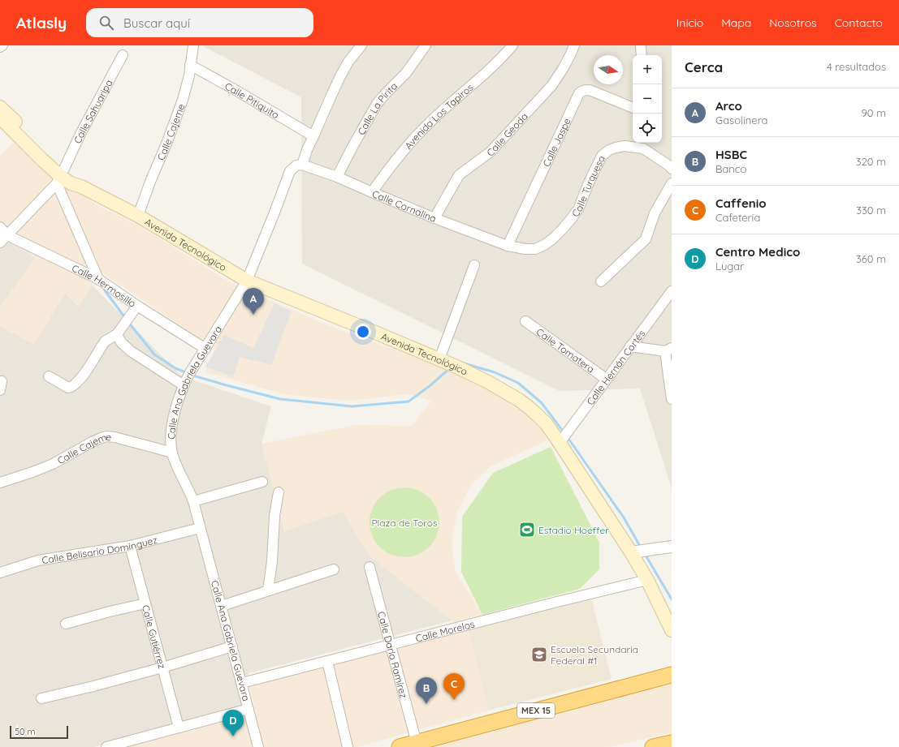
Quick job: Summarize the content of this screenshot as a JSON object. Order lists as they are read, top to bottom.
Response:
{
  "streets": {
    "highway": ["MEX 15"],
    "main road": ["Avenida Tecnológico"],
    "street": [
      "Calle Pitiquito",
      "Calle La Pirita",
      "Calle Sahuaripa",
      "Avenida Los Tapiros",
      "Calle Cajeme",
      "Calle Geoda",
      "Calle Jaspe",
      "Calle Turquesa",
      "Calle Cornalina",
      "Calle Hermosillo",
      "Calle Tomatera",
      "Calle Hernán Cortés",
      "Calle Ana Gabriela Guevara",
      "Calle Belisario Domínguez",
      "Calle Morelos",
      "Calle Gutiérrez",
      "Calle Darío Ramírez"
    ]
  },
  "crossings": [
    ["Calle Pitiquito", "Calle Cajeme"],
    ["Calle La Pirita", "Calle Cornalina"],
    ["Calle Sahuaripa", "Avenida Tecnológico"],
    ["Calle Sahuaripa", "Calle Hermosillo"],
    ["Avenida Los Tapiros", "Calle Cornalina"],
    ["Calle Cajeme", "Avenida Tecnológico"],
    ["Calle Cajeme", "Calle Ana Gabriela Guevara"],
    ["Calle Geoda", "Calle Cornalina"],
    ["Calle Jaspe", "Calle Turquesa"],
    ["Calle Jaspe", "Calle Cornalina"],
    ["Calle Turquesa", "Calle Cornalina"],
    ["Calle Cornalina", "Calle Ana Gabriela Guevara"],
    ["Avenida Tecnológico", "Calle Hernán Cortés"],
    ["Avenida Tecnológico", "Calle Ana Gabriela Guevara"],
    ["Avenida Tecnológico", "Calle Morelos"],
    ["Calle Hermosillo", "Calle Ana Gabriela Guevara"],
    ["Calle Tomatera", "Calle Hernán Cortés"],
    ["Calle Ana Gabriela Guevara", "Calle Belisario Domínguez"],
    ["Calle Ana Gabriela Guevara", "Calle Morelos"],
    ["Calle Belisario Domínguez", "Calle Gutiérrez"],
    ["Calle Morelos", "Calle Darío Ramírez"],
    ["Calle Darío Ramírez", "MEX 15"]
  ],
  "parks": ["Plaza de Toros"],
  "places": {
    "sports": ["Estadio Hoeffer"],
    "school or university": ["Escuela Secundaria Federal #1"]
  },
  "scale_bar": "50 m",
  "north": "right",
  "page": {
    "header": "Atlasly",
    "search": "Buscar aquí",
    "nav": [
      "Inicio",
      "Mapa",
      "Nosotros",
      "Contacto"
    ],
    "heading": ["Cerca", "4 resultados"],
    "map_buttons": ["+", "−"],
    "list": [
      {
        "mark": "A",
        "name": "Arco",
        "note": "Gasolinera",
        "value": "90 m"
      },
      {
        "mark": "B",
        "name": "HSBC",
        "note": "Banco",
        "value": "320 m"
      },
      {
        "mark": "C",
        "name": "Caffenio",
        "note": "Cafetería",
        "value": "330 m"
      },
      {
        "mark": "D",
        "name": "Centro Medico",
        "note": "Lugar",
        "value": "360 m"
      }
    ],
    "pins": [
      "A",
      "C",
      "B",
      "D"
    ],
    "scale": "50 m"
  }
}
